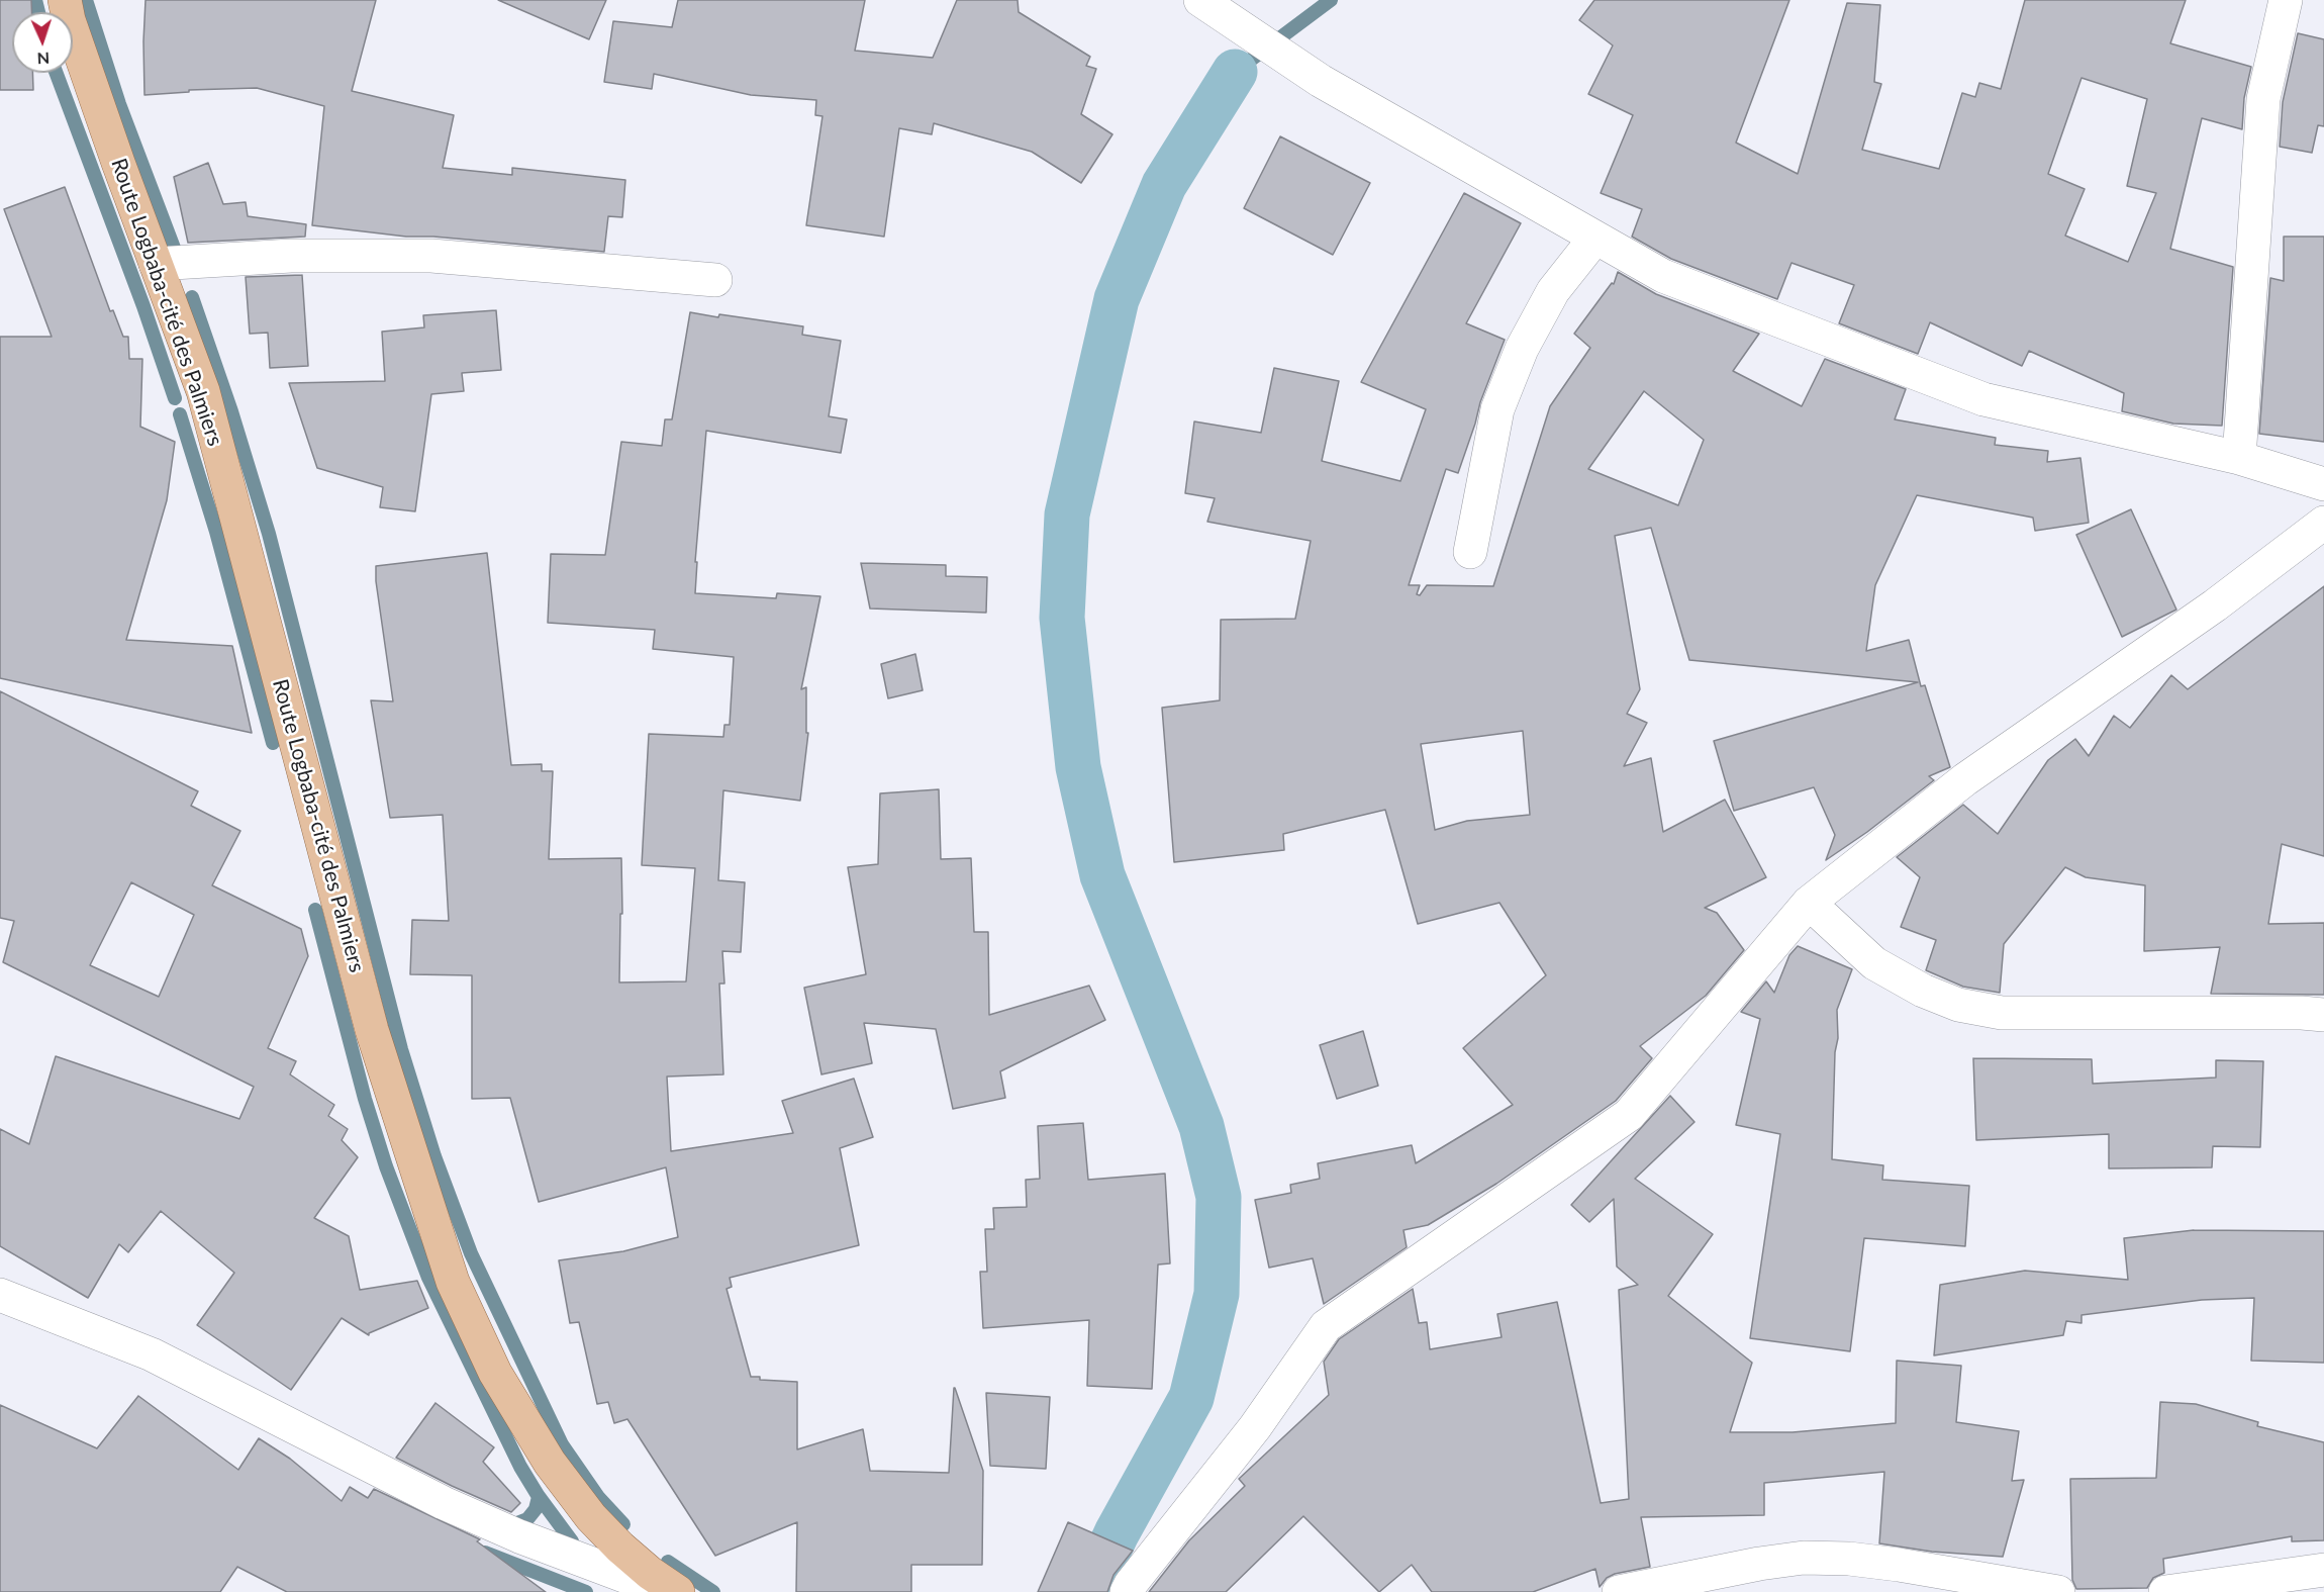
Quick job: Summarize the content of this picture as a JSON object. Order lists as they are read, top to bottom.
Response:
{
  "streets": {
    "main road": ["Route Logbaba-cité des Palmiers"]
  },
  "north": "bottom"
}
